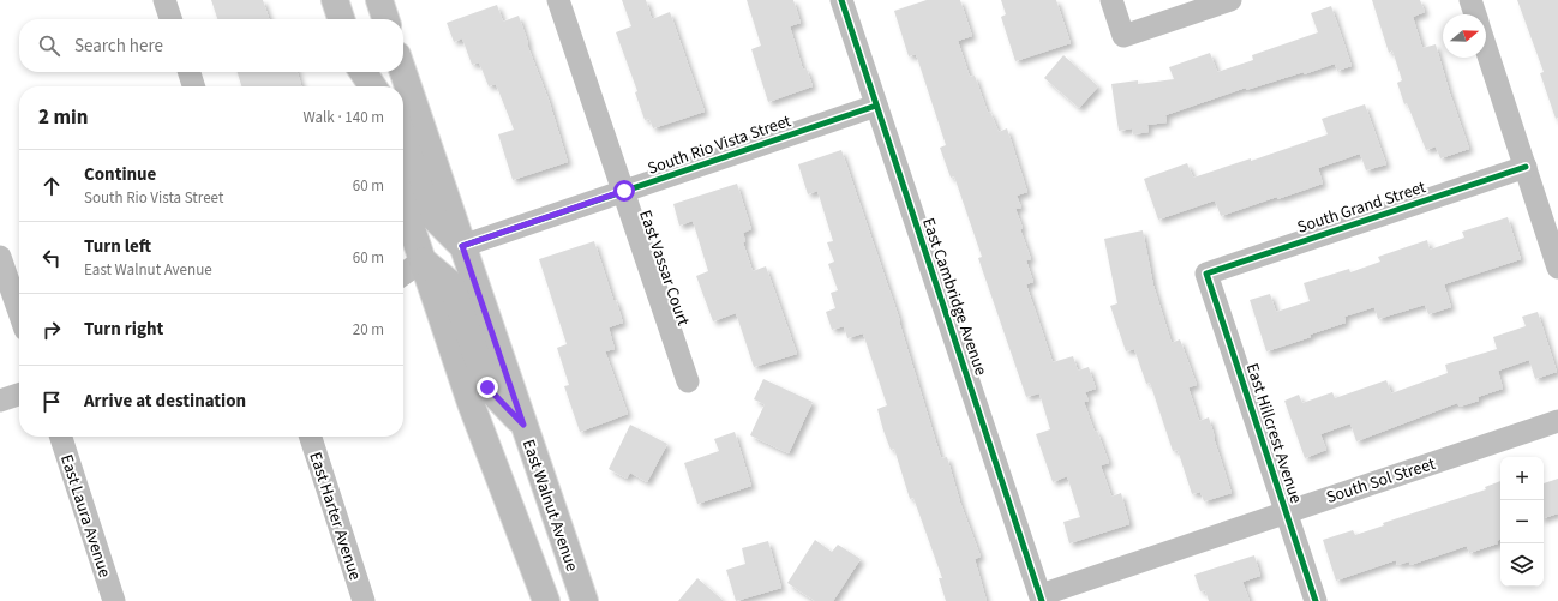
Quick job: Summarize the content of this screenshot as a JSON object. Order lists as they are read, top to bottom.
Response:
{
  "streets": {
    "main road": ["East Walnut Avenue"],
    "street": [
      "South Rio Vista Street",
      "South Grand Street",
      "East Vassar Court",
      "East Cambridge Avenue",
      "East Hillcrest Avenue",
      "South Sol Street",
      "East Laura Avenue",
      "East Harter Avenue"
    ]
  },
  "crossings": [
    ["South Rio Vista Street", "East Vassar Court"],
    ["South Rio Vista Street", "East Cambridge Avenue"],
    ["South Rio Vista Street", "East Walnut Avenue"],
    ["South Grand Street", "East Hillcrest Avenue"],
    ["East Cambridge Avenue", "South Sol Street"],
    ["East Hillcrest Avenue", "South Sol Street"]
  ],
  "north": "right",
  "page": {
    "search": "Search here",
    "heading": ["2 min", "Walk · 140 m"],
    "list": [
      ["Continue", "South Rio Vista Street", "60 m"],
      ["Turn left", "East Walnut Avenue", "60 m"],
      ["Turn right", "20 m"],
      "Arrive at destination"
    ],
    "map_buttons": ["+", "−"]
  }
}
